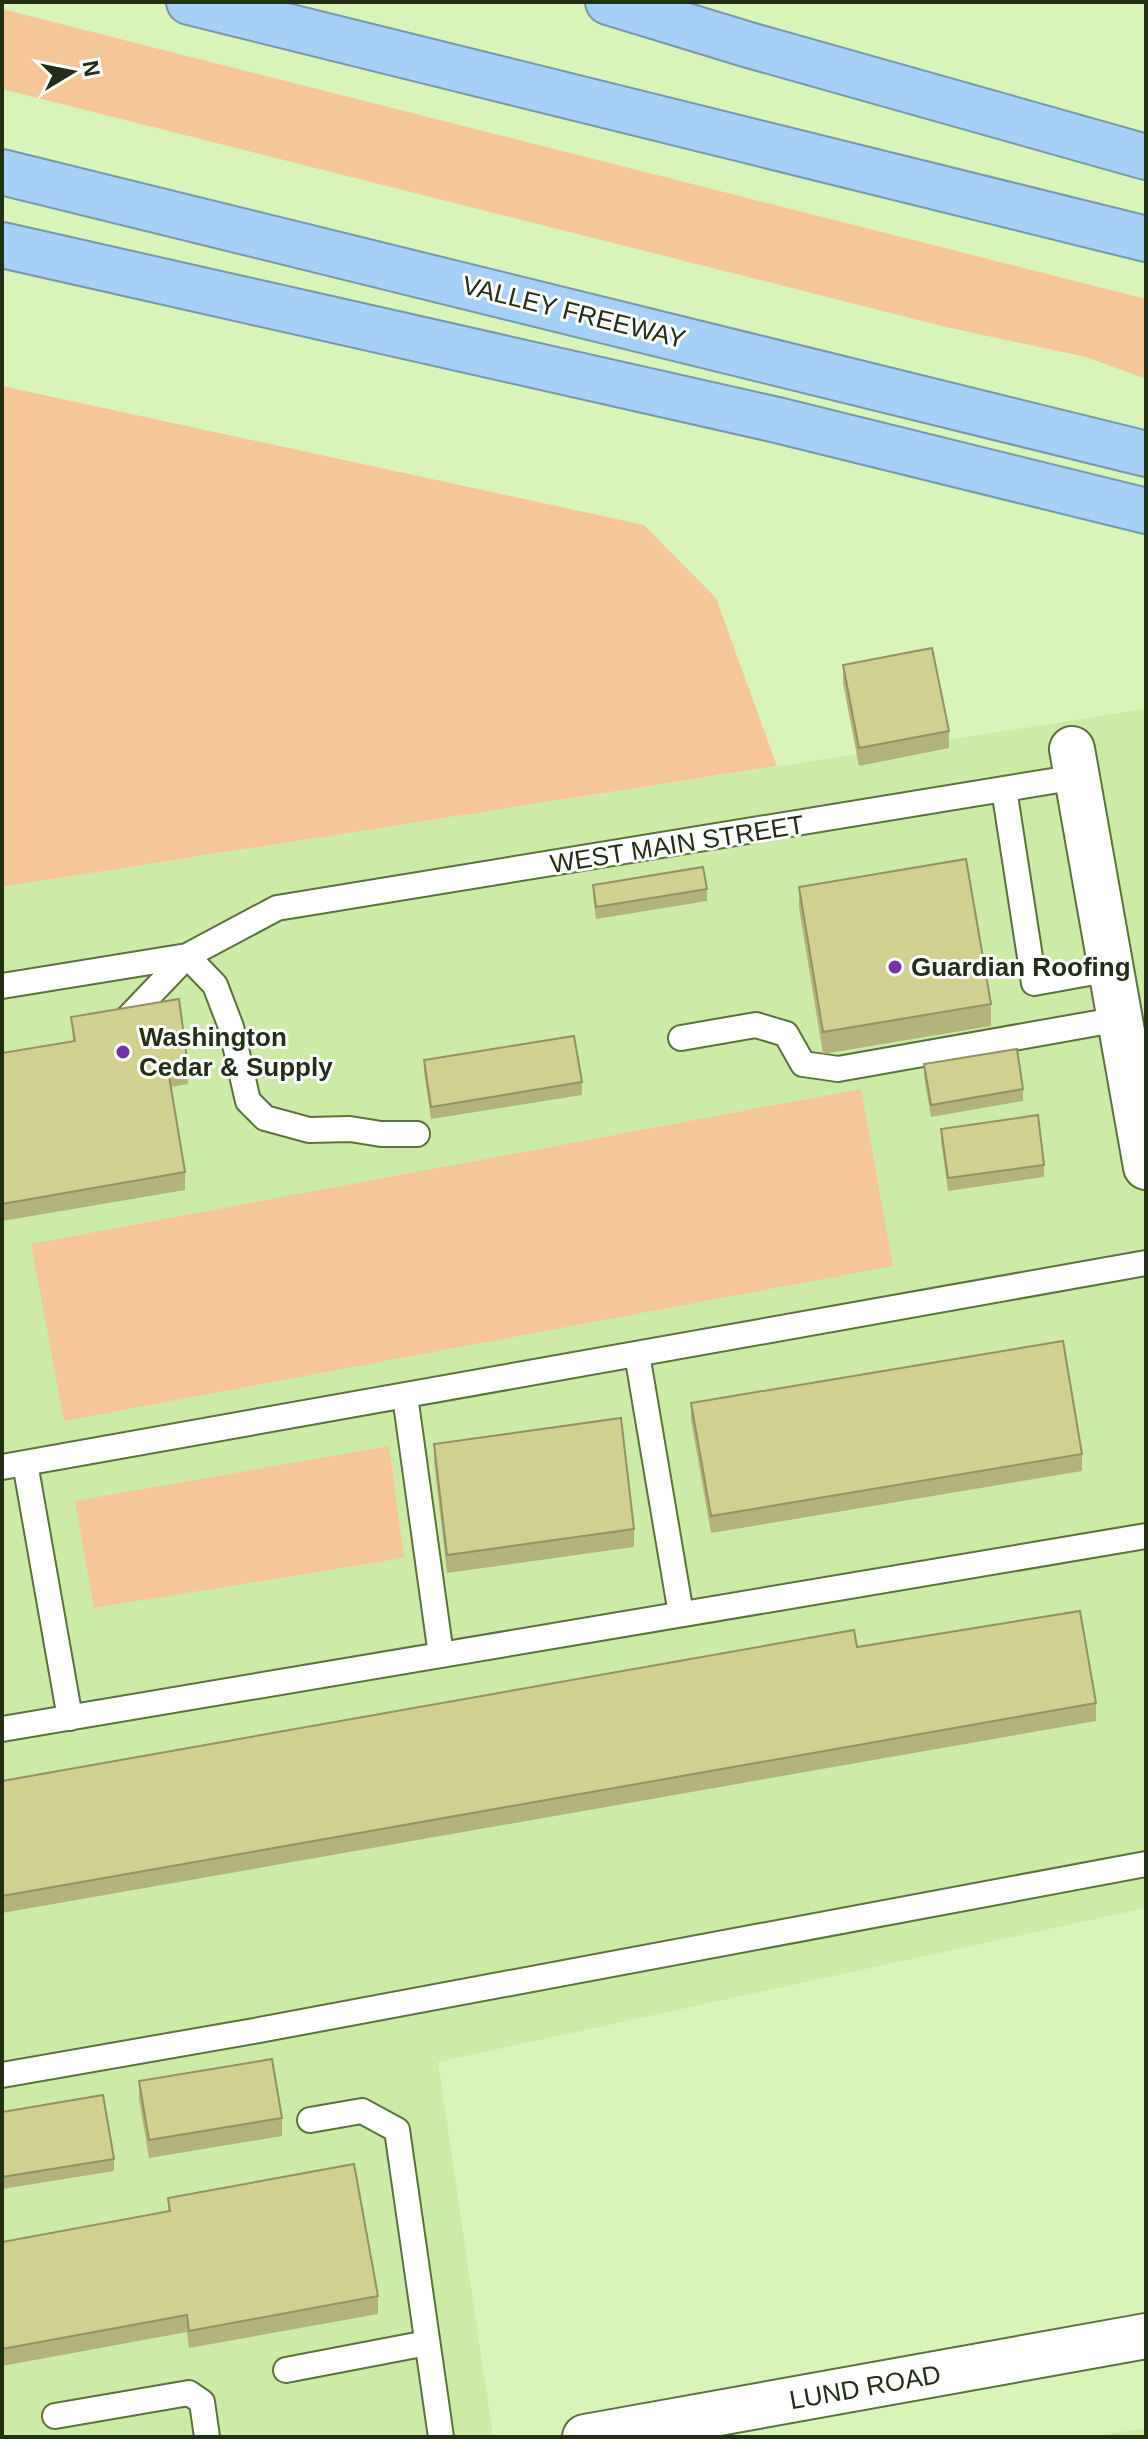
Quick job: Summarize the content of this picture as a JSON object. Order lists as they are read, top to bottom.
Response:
{
  "streets": {
    "highway": ["VALLEY FREEWAY"],
    "street": ["WEST MAIN STREET", "LUND ROAD"]
  },
  "places": ["Guardian Roofing", "Washington Cedar & Supply"],
  "north": "right"
}
